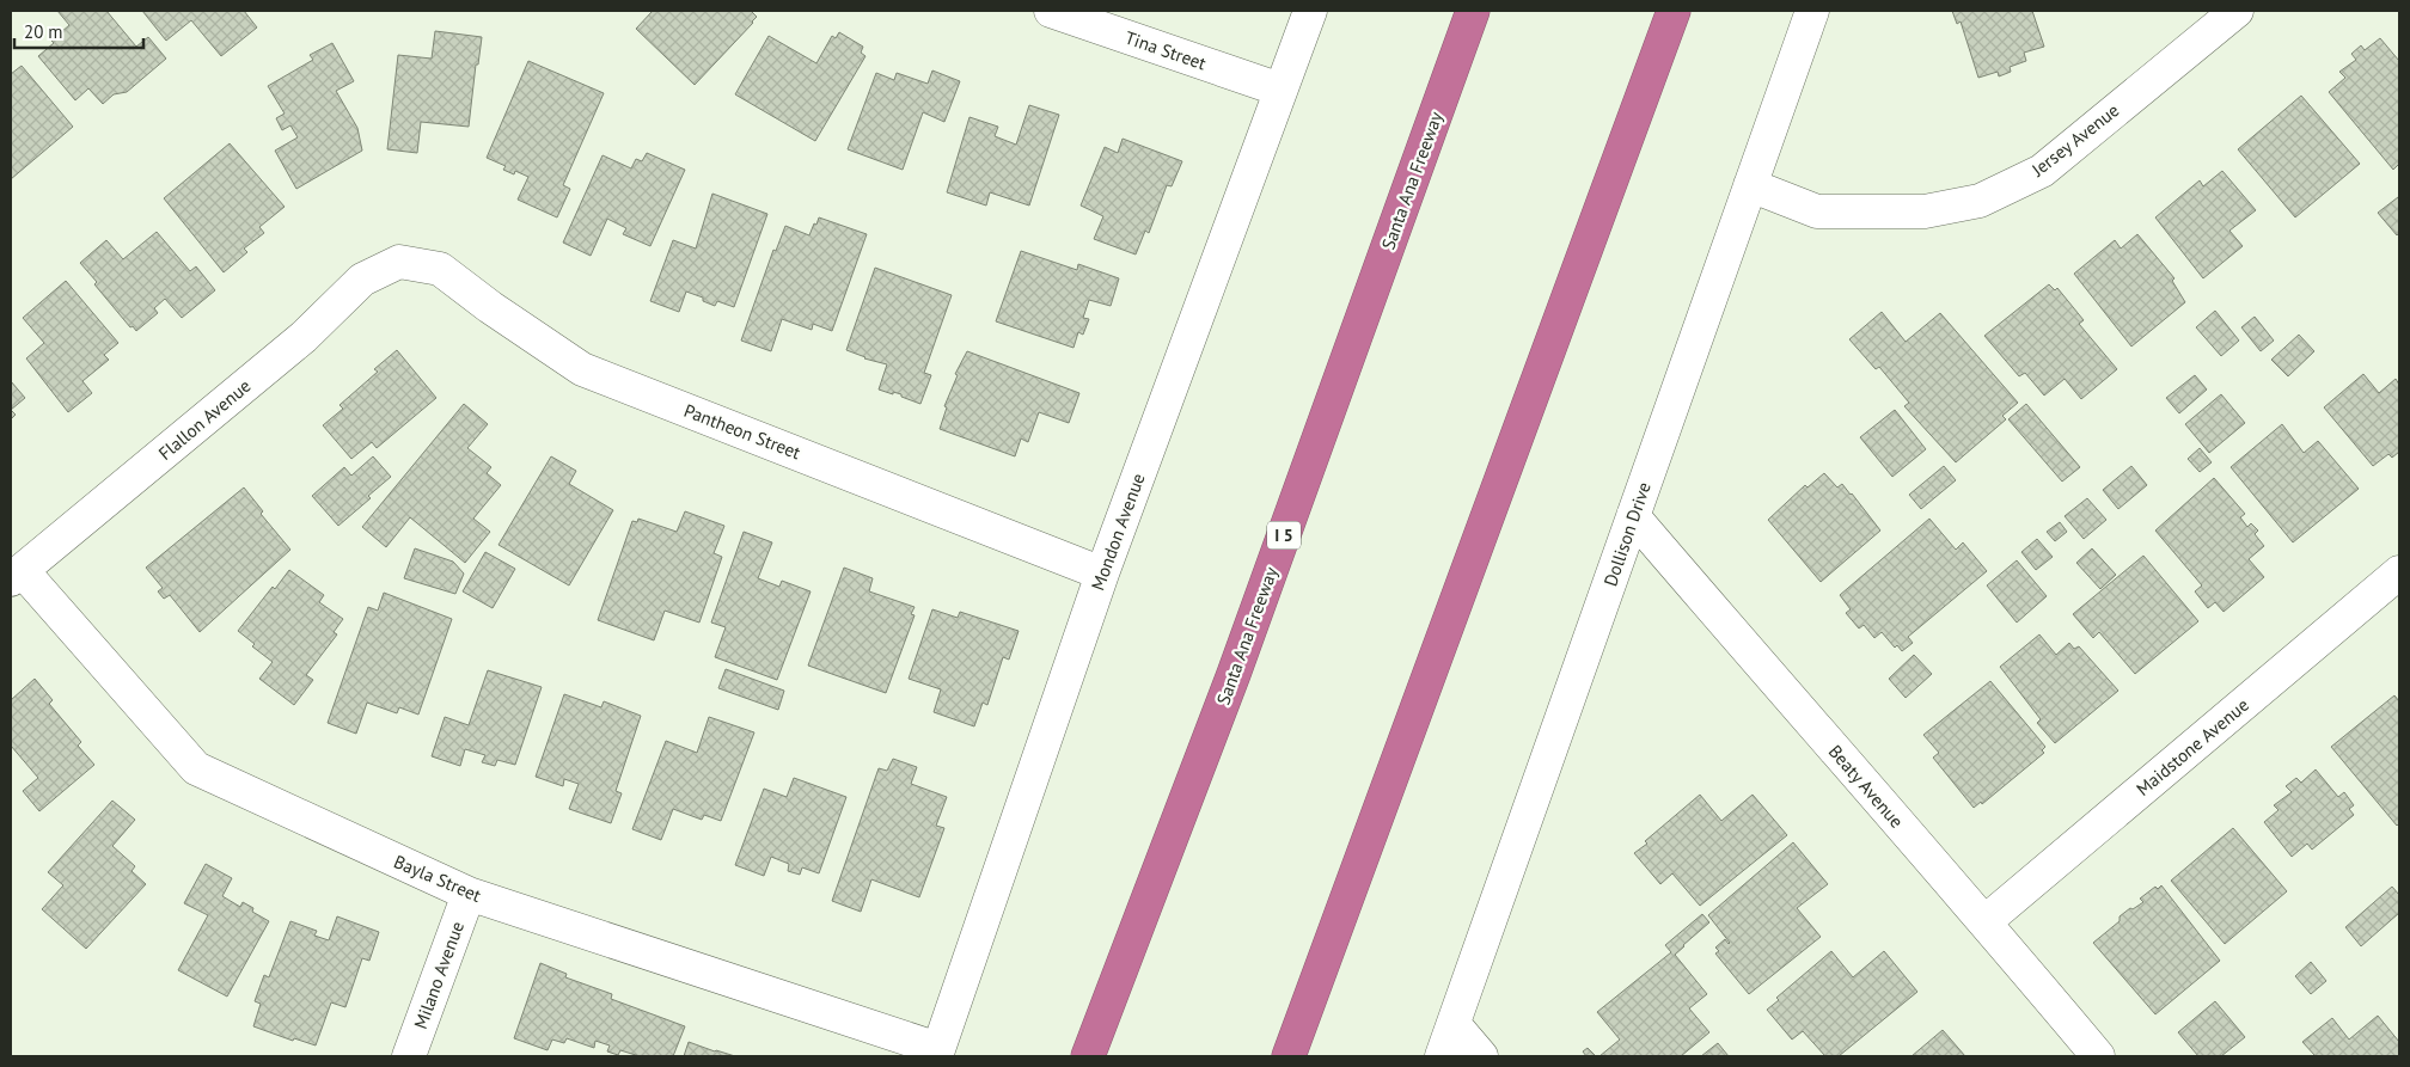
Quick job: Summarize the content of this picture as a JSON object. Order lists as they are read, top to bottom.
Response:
{
  "streets": {
    "highway": ["Santa Ana Freeway", "I 5"],
    "street": [
      "Tina Street",
      "Jersey Avenue",
      "Flallon Avenue",
      "Pantheon Street",
      "Mondon Avenue",
      "Dollison Drive",
      "Maidstone Avenue",
      "Beaty Avenue",
      "Bayla Street",
      "Milano Avenue"
    ]
  },
  "crossings": [
    ["Tina Street", "Mondon Avenue"],
    ["Jersey Avenue", "Dollison Drive"],
    ["Flallon Avenue", "Pantheon Street"],
    ["Flallon Avenue", "Bayla Street"],
    ["Pantheon Street", "Mondon Avenue"],
    ["Mondon Avenue", "Bayla Street"],
    ["Dollison Drive", "Beaty Avenue"],
    ["Maidstone Avenue", "Beaty Avenue"],
    ["Bayla Street", "Milano Avenue"]
  ],
  "scale_bar": "20 m"
}
